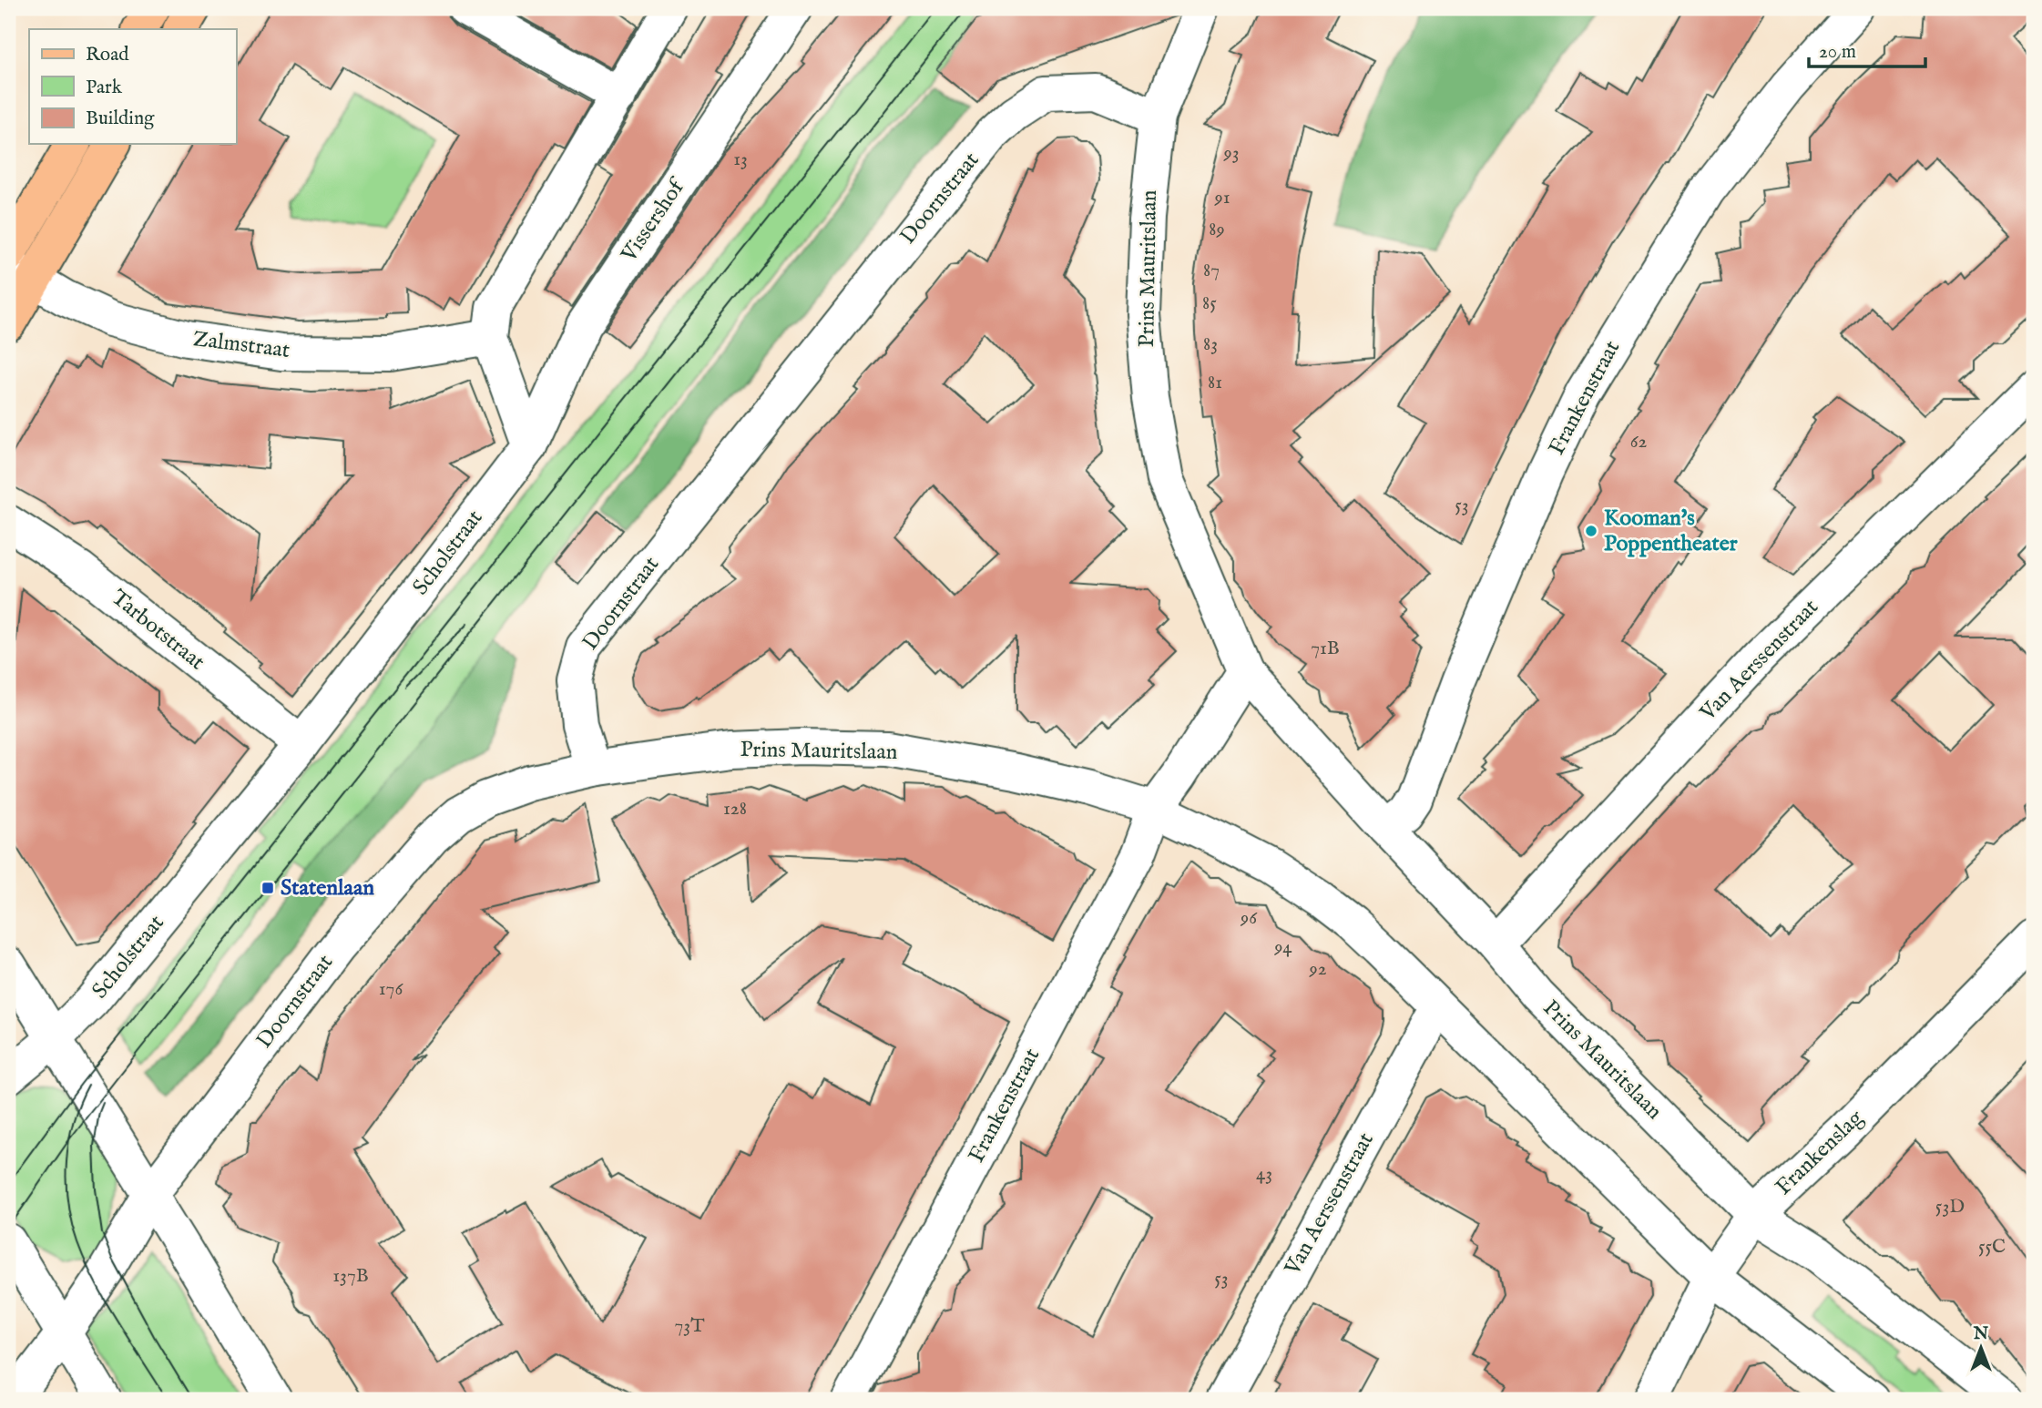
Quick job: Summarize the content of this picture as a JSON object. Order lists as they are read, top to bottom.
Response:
{
  "streets": {
    "street": [
      "Doornstraat",
      "Vissershof",
      "Prins Mauritslaan",
      "Zalmstraat",
      "Frankenstraat",
      "Scholstraat",
      "Tarbotstraat",
      "Van Aerssenstraat",
      "Frankenslag"
    ]
  },
  "crossings": [
    ["Doornstraat", "Prins Mauritslaan"],
    ["Vissershof", "Scholstraat"],
    ["Prins Mauritslaan", "Frankenstraat"],
    ["Prins Mauritslaan", "Van Aerssenstraat"],
    ["Prins Mauritslaan", "Frankenslag"],
    ["Scholstraat", "Tarbotstraat"]
  ],
  "places": {
    "other": ["Kooman's Poppentheater"],
    "transit": ["Statenlaan"]
  },
  "house_numbers": [
    "93",
    "13",
    "91",
    "89",
    "87",
    "85",
    "83",
    "81",
    "62",
    "53",
    "71B",
    "128",
    "96",
    "94",
    "92",
    "176",
    "43",
    "53D",
    "55C",
    "137B",
    "53",
    "73T"
  ],
  "legend": ["Road", "Park", "Building"],
  "scale_bar": "20 m",
  "north": "top"
}
